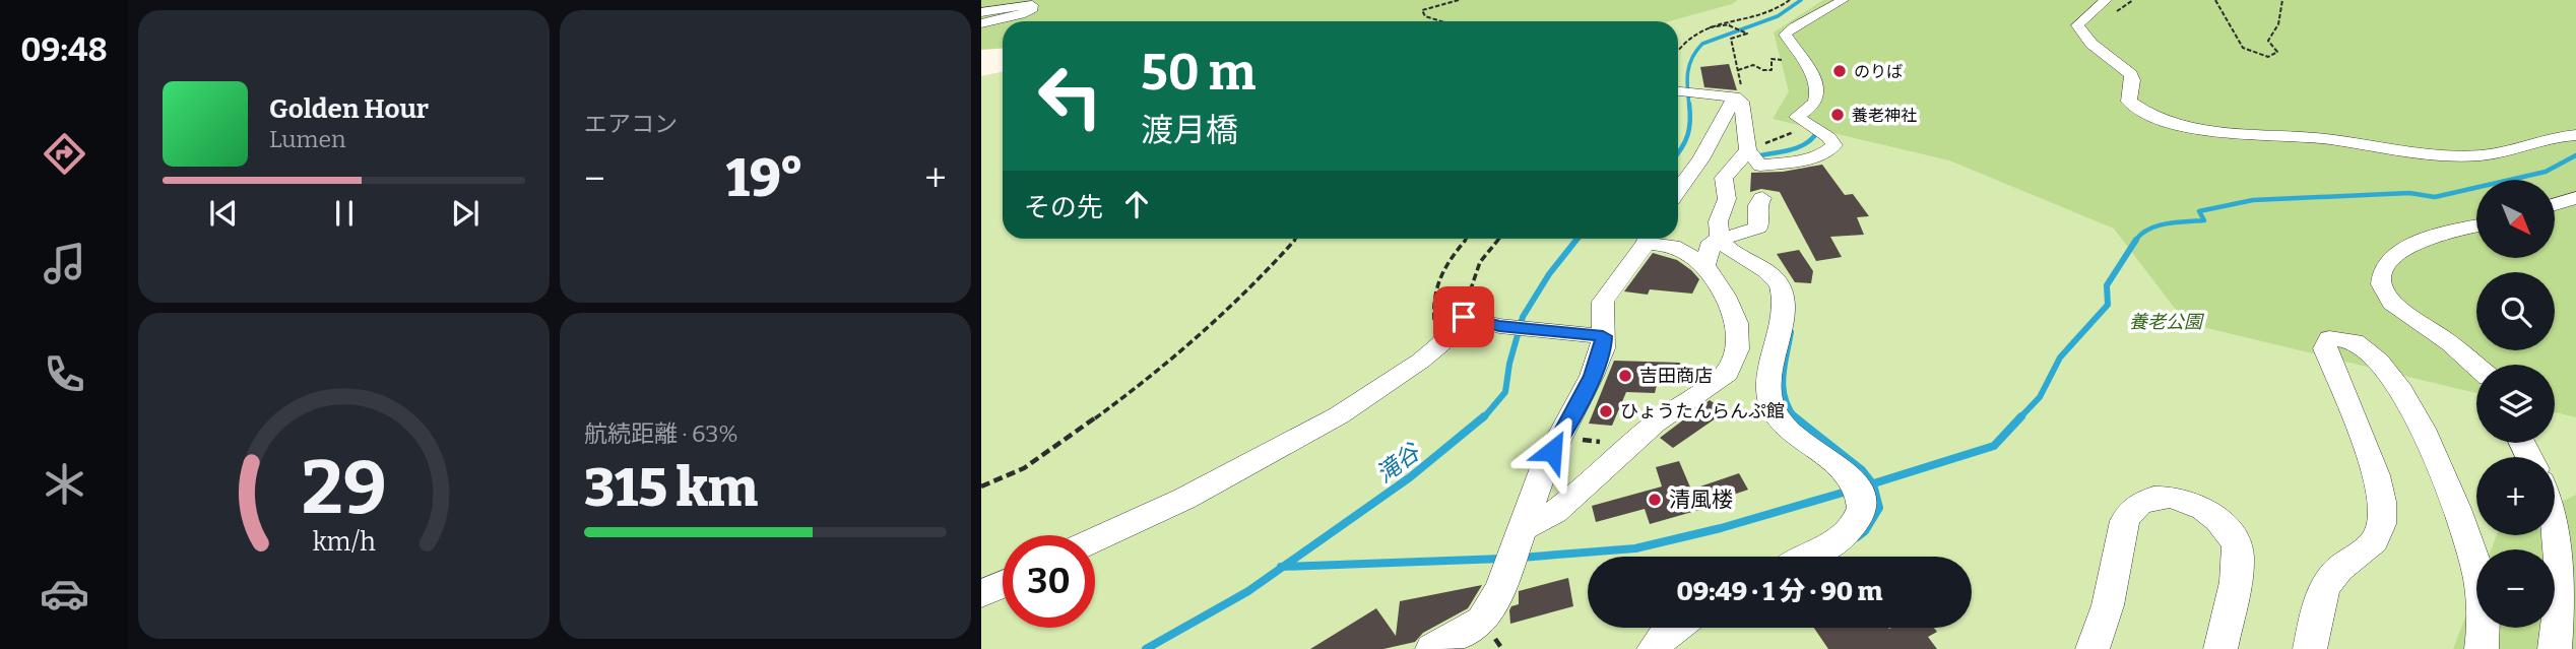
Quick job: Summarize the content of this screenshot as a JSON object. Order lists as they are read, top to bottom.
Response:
{
  "water": ["滝谷"],
  "parks": ["養老公園"],
  "places": [
    "のりば",
    "養老神社",
    "吉田商店",
    "ひょうたんらんぷ館",
    "清風楼"
  ],
  "north": "bottom right",
  "page": {
    "tabs": "09:48",
    "tile": [
      "エアコン",
      ["航続距離 · 63%", "315 km"]
    ],
    "turn": ["50 m", "渡月橋"],
    "song": ["Golden Hour", "Lumen"],
    "heat": ["−", "19°", "+"],
    "then": "その先",
    "map_buttons": ["+", "−"],
    "limit": "30",
    "trip": "09:49 · 1 分 · 90 m",
    "gauge": ["29", "km/h"]
  }
}
